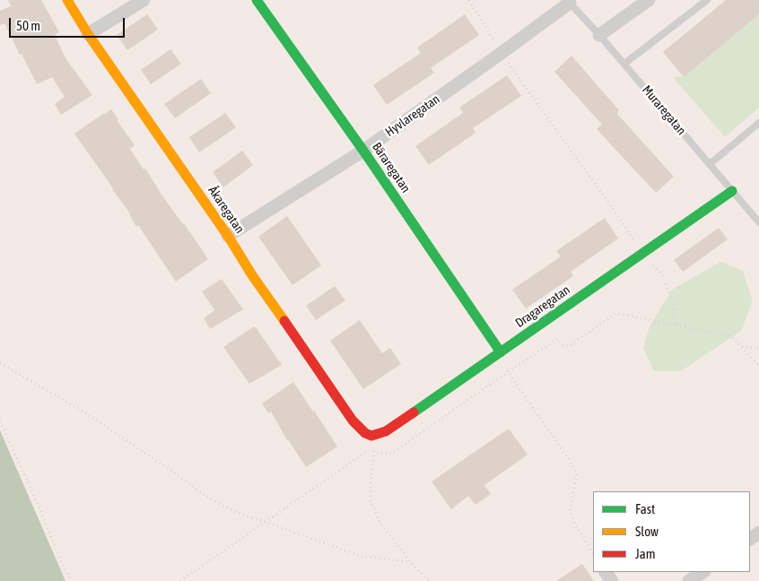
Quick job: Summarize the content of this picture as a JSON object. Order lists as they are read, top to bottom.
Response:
{
  "streets": {
    "street": [
      "Hyvlaregatan",
      "Bäraregatan",
      "Åkaregatan",
      "Dragaregatan"
    ],
    "lane": ["Muraregatan"]
  },
  "crossings": [
    ["Muraregatan", "Hyvlaregatan"],
    ["Muraregatan", "Dragaregatan"],
    ["Hyvlaregatan", "Bäraregatan"],
    ["Hyvlaregatan", "Åkaregatan"],
    ["Bäraregatan", "Dragaregatan"],
    ["Åkaregatan", "Dragaregatan"]
  ],
  "legend": ["Fast", "Slow", "Jam"],
  "scale_bar": "50 m"
}
